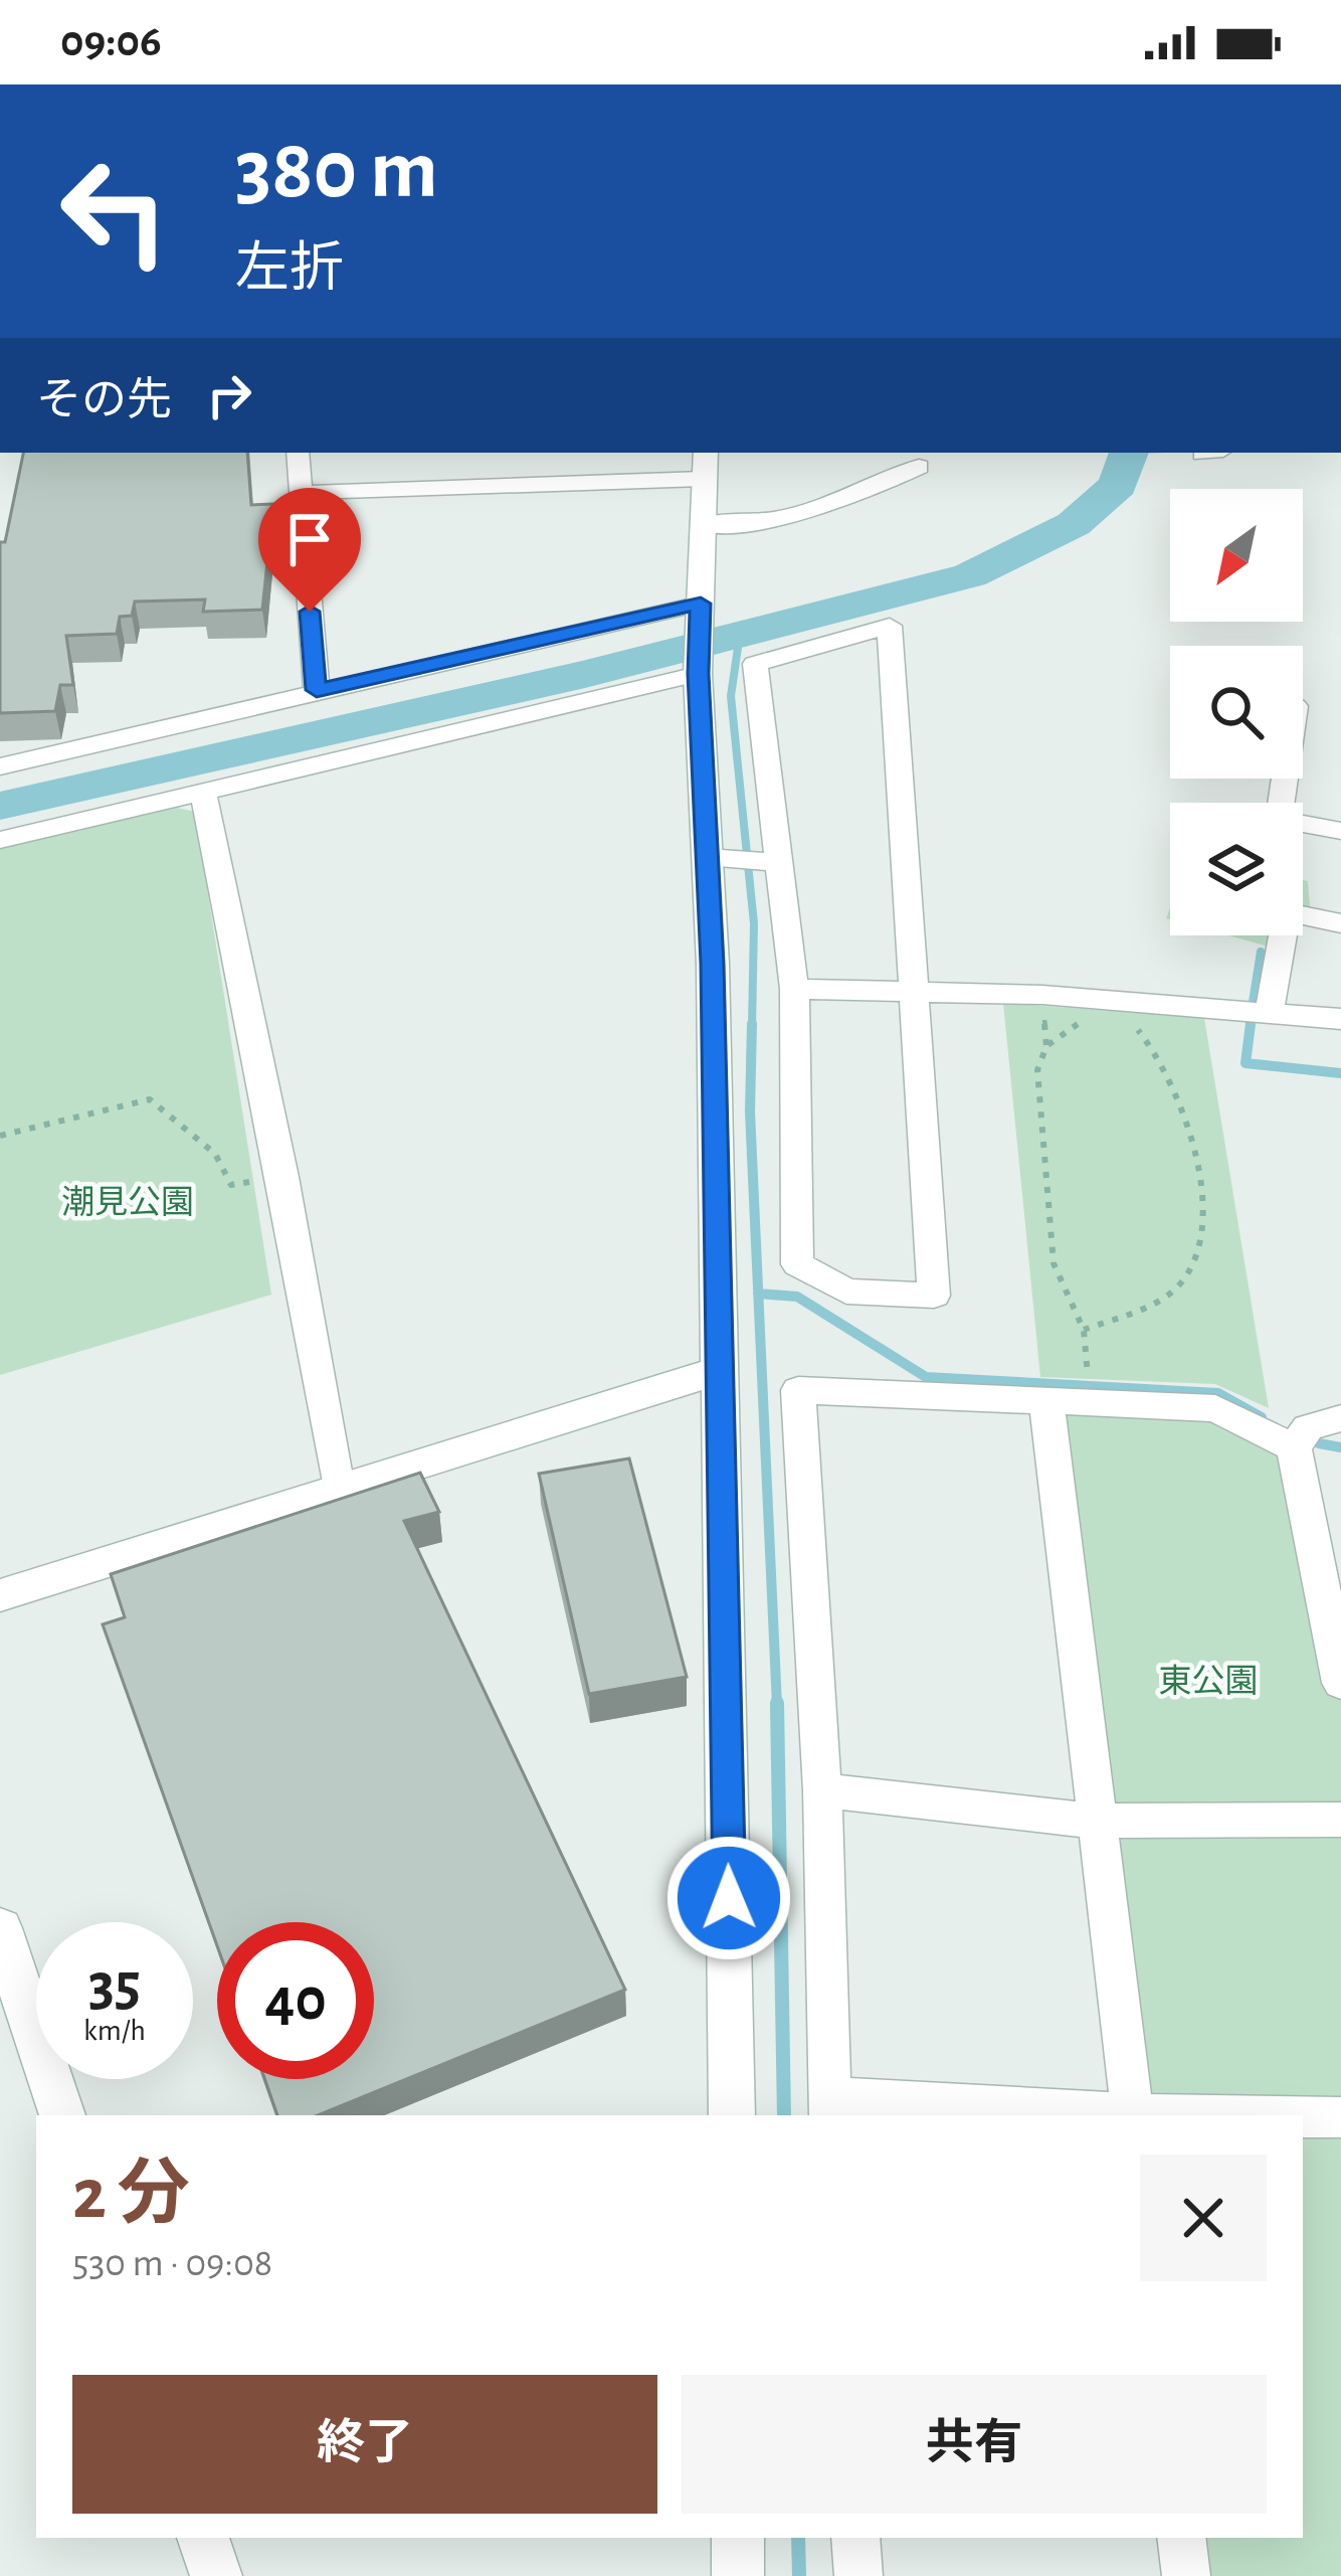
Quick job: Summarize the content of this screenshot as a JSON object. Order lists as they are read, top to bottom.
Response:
{
  "parks": ["潮見公園", "東公園"],
  "north": "bottom left",
  "page": {
    "status": "09:06",
    "turn": ["380 m", "左折"],
    "then": "その先",
    "speed": "35 km/h",
    "limit": "40",
    "heading": ["2 分", "530 m · 09:08"],
    "buttons": ["終了", "共有"]
  }
}
